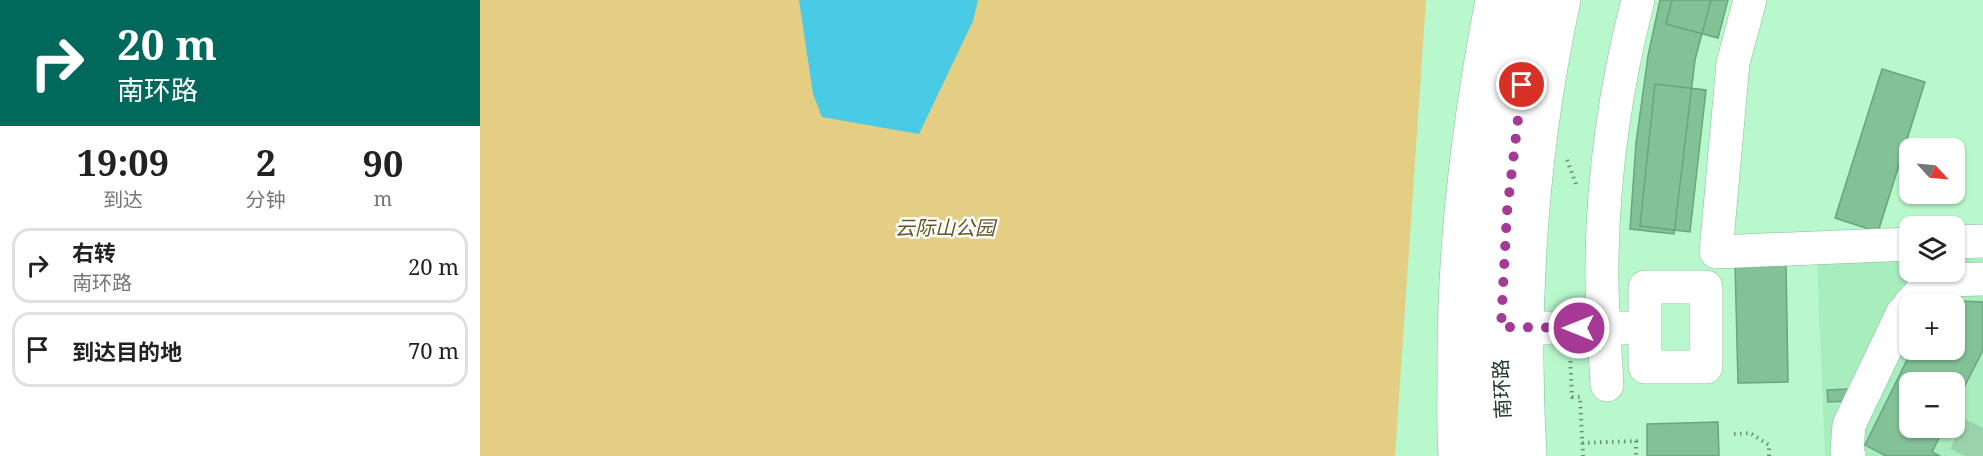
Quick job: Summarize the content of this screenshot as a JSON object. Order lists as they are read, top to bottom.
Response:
{
  "streets": {
    "street": ["南环路"]
  },
  "parks": ["云际山公园"],
  "north": "bottom right",
  "page": {
    "turn": ["20 m", "南环路"],
    "eta": [
      "19:09",
      "到达",
      "2",
      "分钟",
      "90",
      "m"
    ],
    "map_buttons": ["+", "−"],
    "list": [
      {
        "name": "右转",
        "note": "南环路",
        "value": "20 m"
      },
      {
        "name": "到达目的地",
        "value": "70 m"
      }
    ]
  }
}
